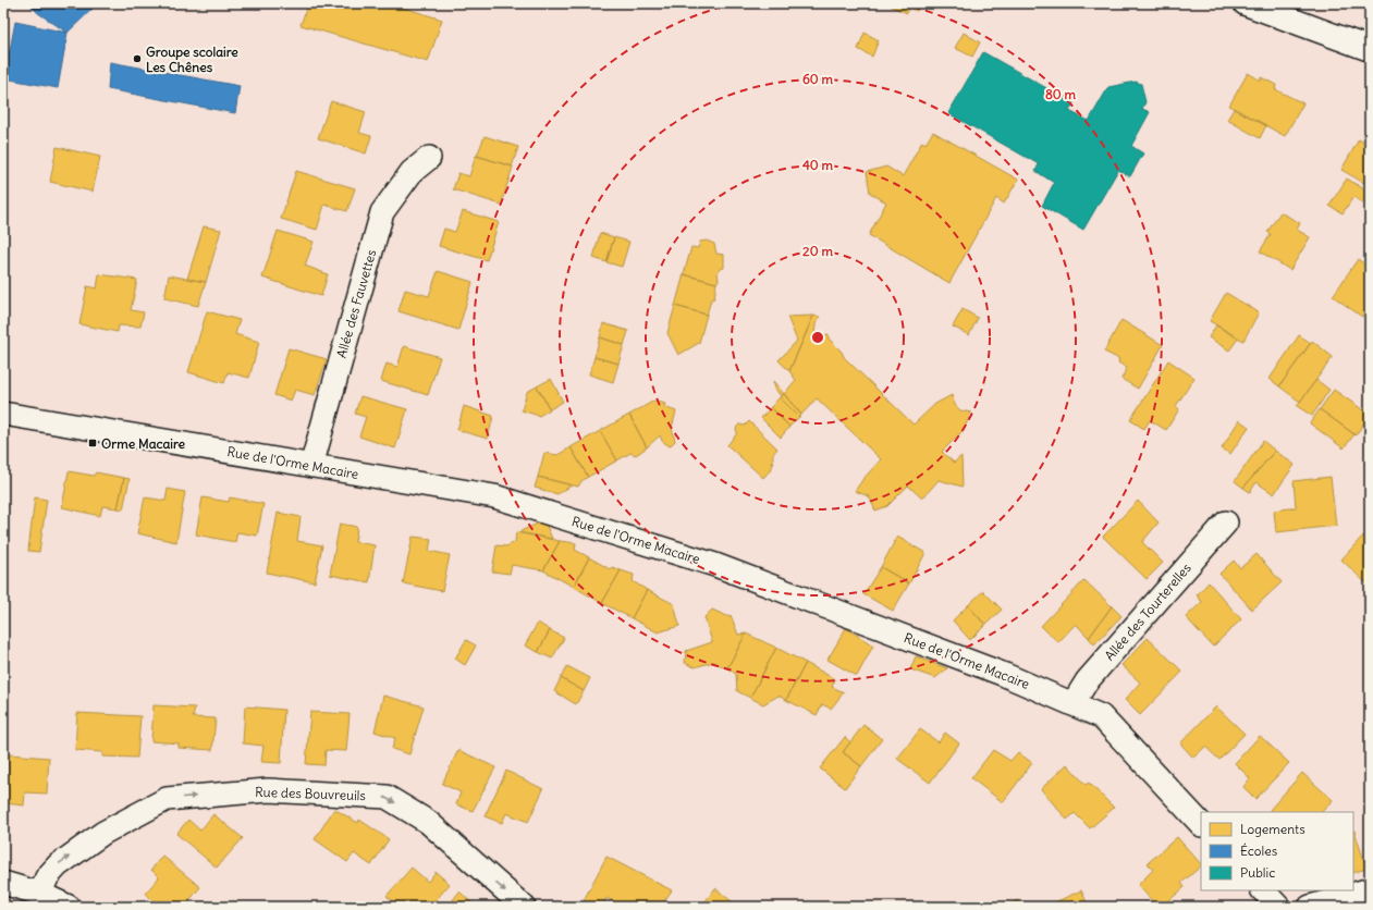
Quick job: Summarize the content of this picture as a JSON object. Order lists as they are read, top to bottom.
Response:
{
  "streets": {
    "street": [
      "Allée des Fauvettes",
      "Rue de l'Orme Macaire",
      "Allée des Tourterelles",
      "Rue des Bouvreuils"
    ]
  },
  "crossings": [
    ["Allée des Fauvettes", "Rue de l'Orme Macaire"],
    ["Rue de l'Orme Macaire", "Allée des Tourterelles"]
  ],
  "one_way": ["Rue des Bouvreuils"],
  "places": {
    "other": ["Groupe scolaire Les Chênes"],
    "transit": ["Orme Macaire"]
  },
  "legend": ["Logements", "Écoles", "Public"],
  "rings": [
    "60 m",
    "80 m",
    "40 m",
    "20 m"
  ]
}
